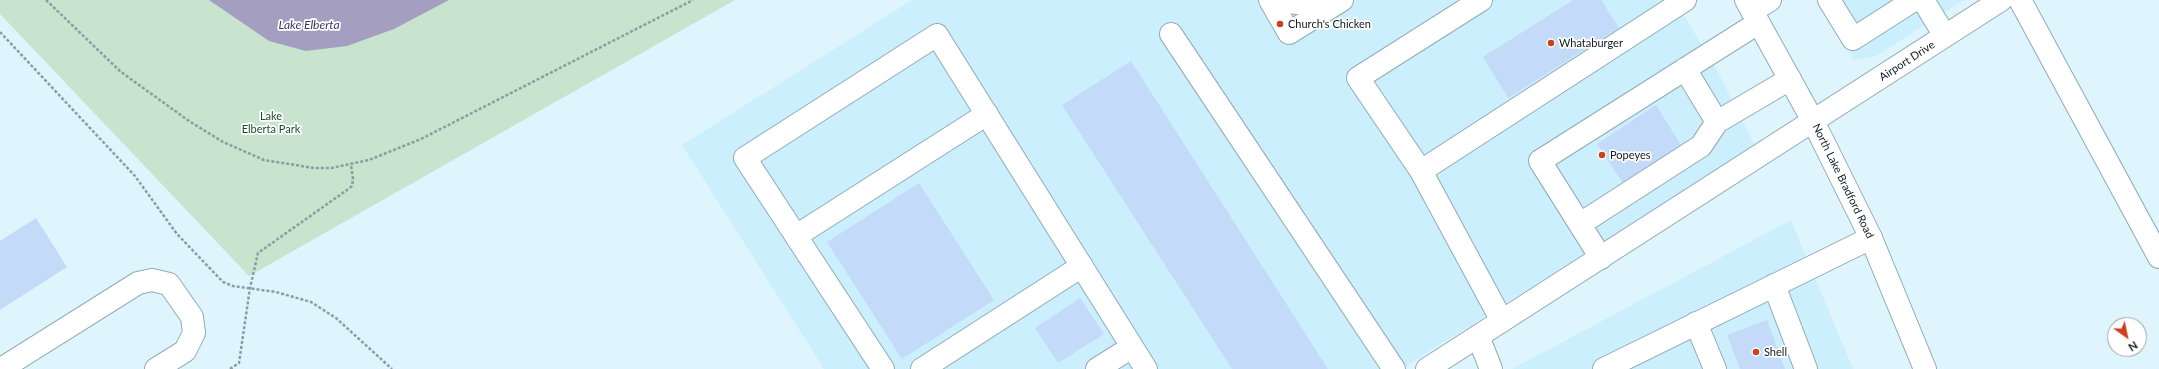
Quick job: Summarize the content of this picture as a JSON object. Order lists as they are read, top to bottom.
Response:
{
  "streets": {
    "main road": ["Airport Drive", "North Lake Bradford Road"]
  },
  "crossings": [
    ["Airport Drive", "North Lake Bradford Road"]
  ],
  "water": ["Lake Elberta"],
  "parks": ["Lake Elberta Park"],
  "places": [
    "Church's Chicken",
    "Whataburger",
    "Popeyes",
    "Shell"
  ],
  "north": "bottom right"
}
